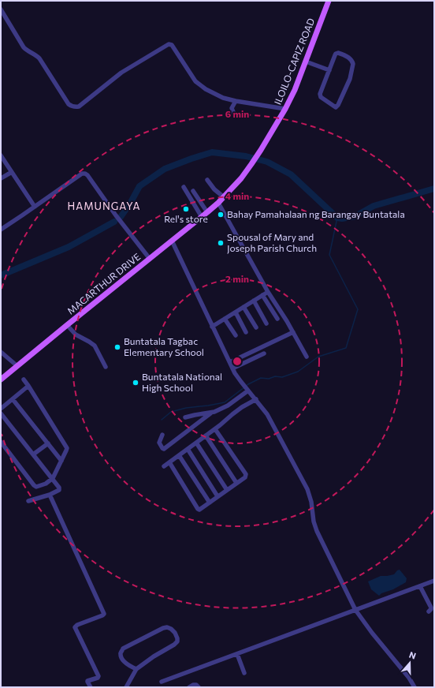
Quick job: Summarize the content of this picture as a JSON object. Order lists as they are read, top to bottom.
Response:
{
  "streets": {
    "main road": ["ILOILO-CAPIZ ROAD", "MACARTHUR DRIVE"]
  },
  "crossings": [
    ["ILOILO-CAPIZ ROAD", "MACARTHUR DRIVE"]
  ],
  "districts": ["HAMUNGAYA"],
  "places": [
    "Rel's store",
    "Bahay Pamahalaan ng Barangay Buntatala",
    "Spousal of Mary and Joseph Parish Church",
    "Buntatala Tagbac Elementary School",
    "Buntatala National High School"
  ],
  "north": "top",
  "rings": ["6 min", "4 min", "2 min"]
}
